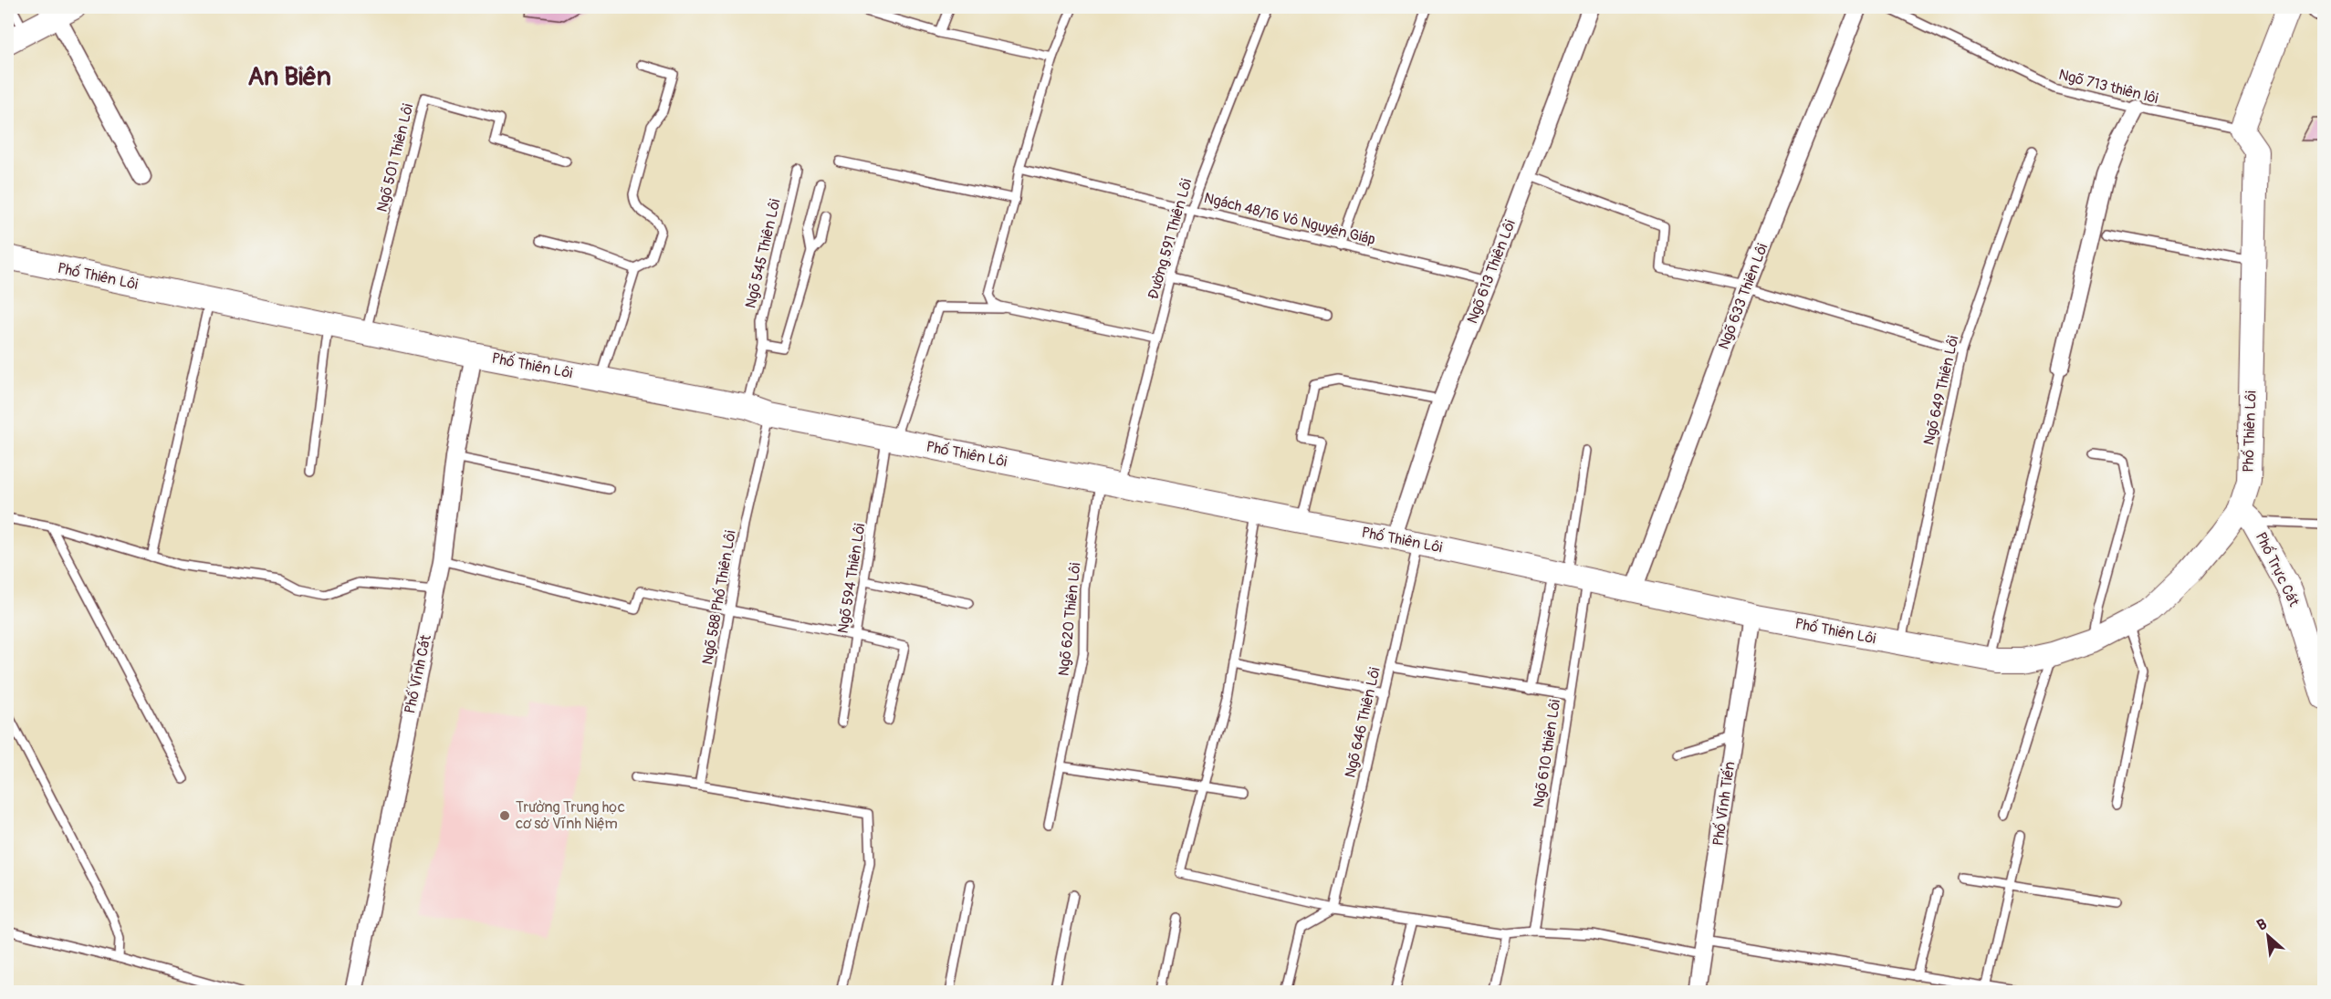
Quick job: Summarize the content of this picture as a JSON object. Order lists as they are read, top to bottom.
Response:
{
  "streets": {
    "main road": ["Phố Thiên Lôi", "Phố Trực Cát"],
    "street": [
      "Ngõ 613 Thiên Lôi",
      "Ngõ 633 Thiên Lôi",
      "Phố Vĩnh Cát",
      "Phố Vĩnh Tiến"
    ],
    "lane": [
      "Ngõ 713 thiên lôi",
      "Ngõ 501 Thiên Lôi",
      "Ngách 48/16 Vô Nguyên Giáp",
      "Đường 591 Thiên Lôi",
      "Ngõ 545 Thiên Lôi",
      "Ngõ 649 Thiên Lôi",
      "Ngõ 594 Thiên Lôi",
      "Ngõ 588 Phố Thiên Lôi",
      "Ngõ 620 Thiên Lôi",
      "Ngõ 646 Thiên Lôi",
      "Ngõ 610 thiên Lôi"
    ]
  },
  "crossings": [
    ["Ngõ 713 thiên lôi", "Phố Thiên Lôi"],
    ["Ngõ 501 Thiên Lôi", "Phố Thiên Lôi"],
    ["Ngách 48/16 Vô Nguyên Giáp", "Đường 591 Thiên Lôi"],
    ["Ngách 48/16 Vô Nguyên Giáp", "Ngõ 613 Thiên Lôi"],
    ["Đường 591 Thiên Lôi", "Phố Thiên Lôi"],
    ["Đường 591 Thiên Lôi", "Ngõ 620 Thiên Lôi"],
    ["Ngõ 545 Thiên Lôi", "Phố Thiên Lôi"],
    ["Ngõ 613 Thiên Lôi", "Phố Thiên Lôi"],
    ["Phố Thiên Lôi", "Ngõ 633 Thiên Lôi"],
    ["Phố Thiên Lôi", "Ngõ 649 Thiên Lôi"],
    ["Phố Thiên Lôi", "Phố Trực Cát"],
    ["Phố Thiên Lôi", "Ngõ 594 Thiên Lôi"],
    ["Phố Thiên Lôi", "Ngõ 588 Phố Thiên Lôi"],
    ["Phố Thiên Lôi", "Ngõ 620 Thiên Lôi"],
    ["Phố Thiên Lôi", "Phố Vĩnh Cát"],
    ["Phố Thiên Lôi", "Ngõ 646 Thiên Lôi"],
    ["Phố Thiên Lôi", "Ngõ 610 thiên Lôi"],
    ["Phố Thiên Lôi", "Phố Vĩnh Tiến"]
  ],
  "districts": ["An Biên"],
  "places": ["Trường Trung học cơ sở Vĩnh Niệm"],
  "north": "top left"
}
